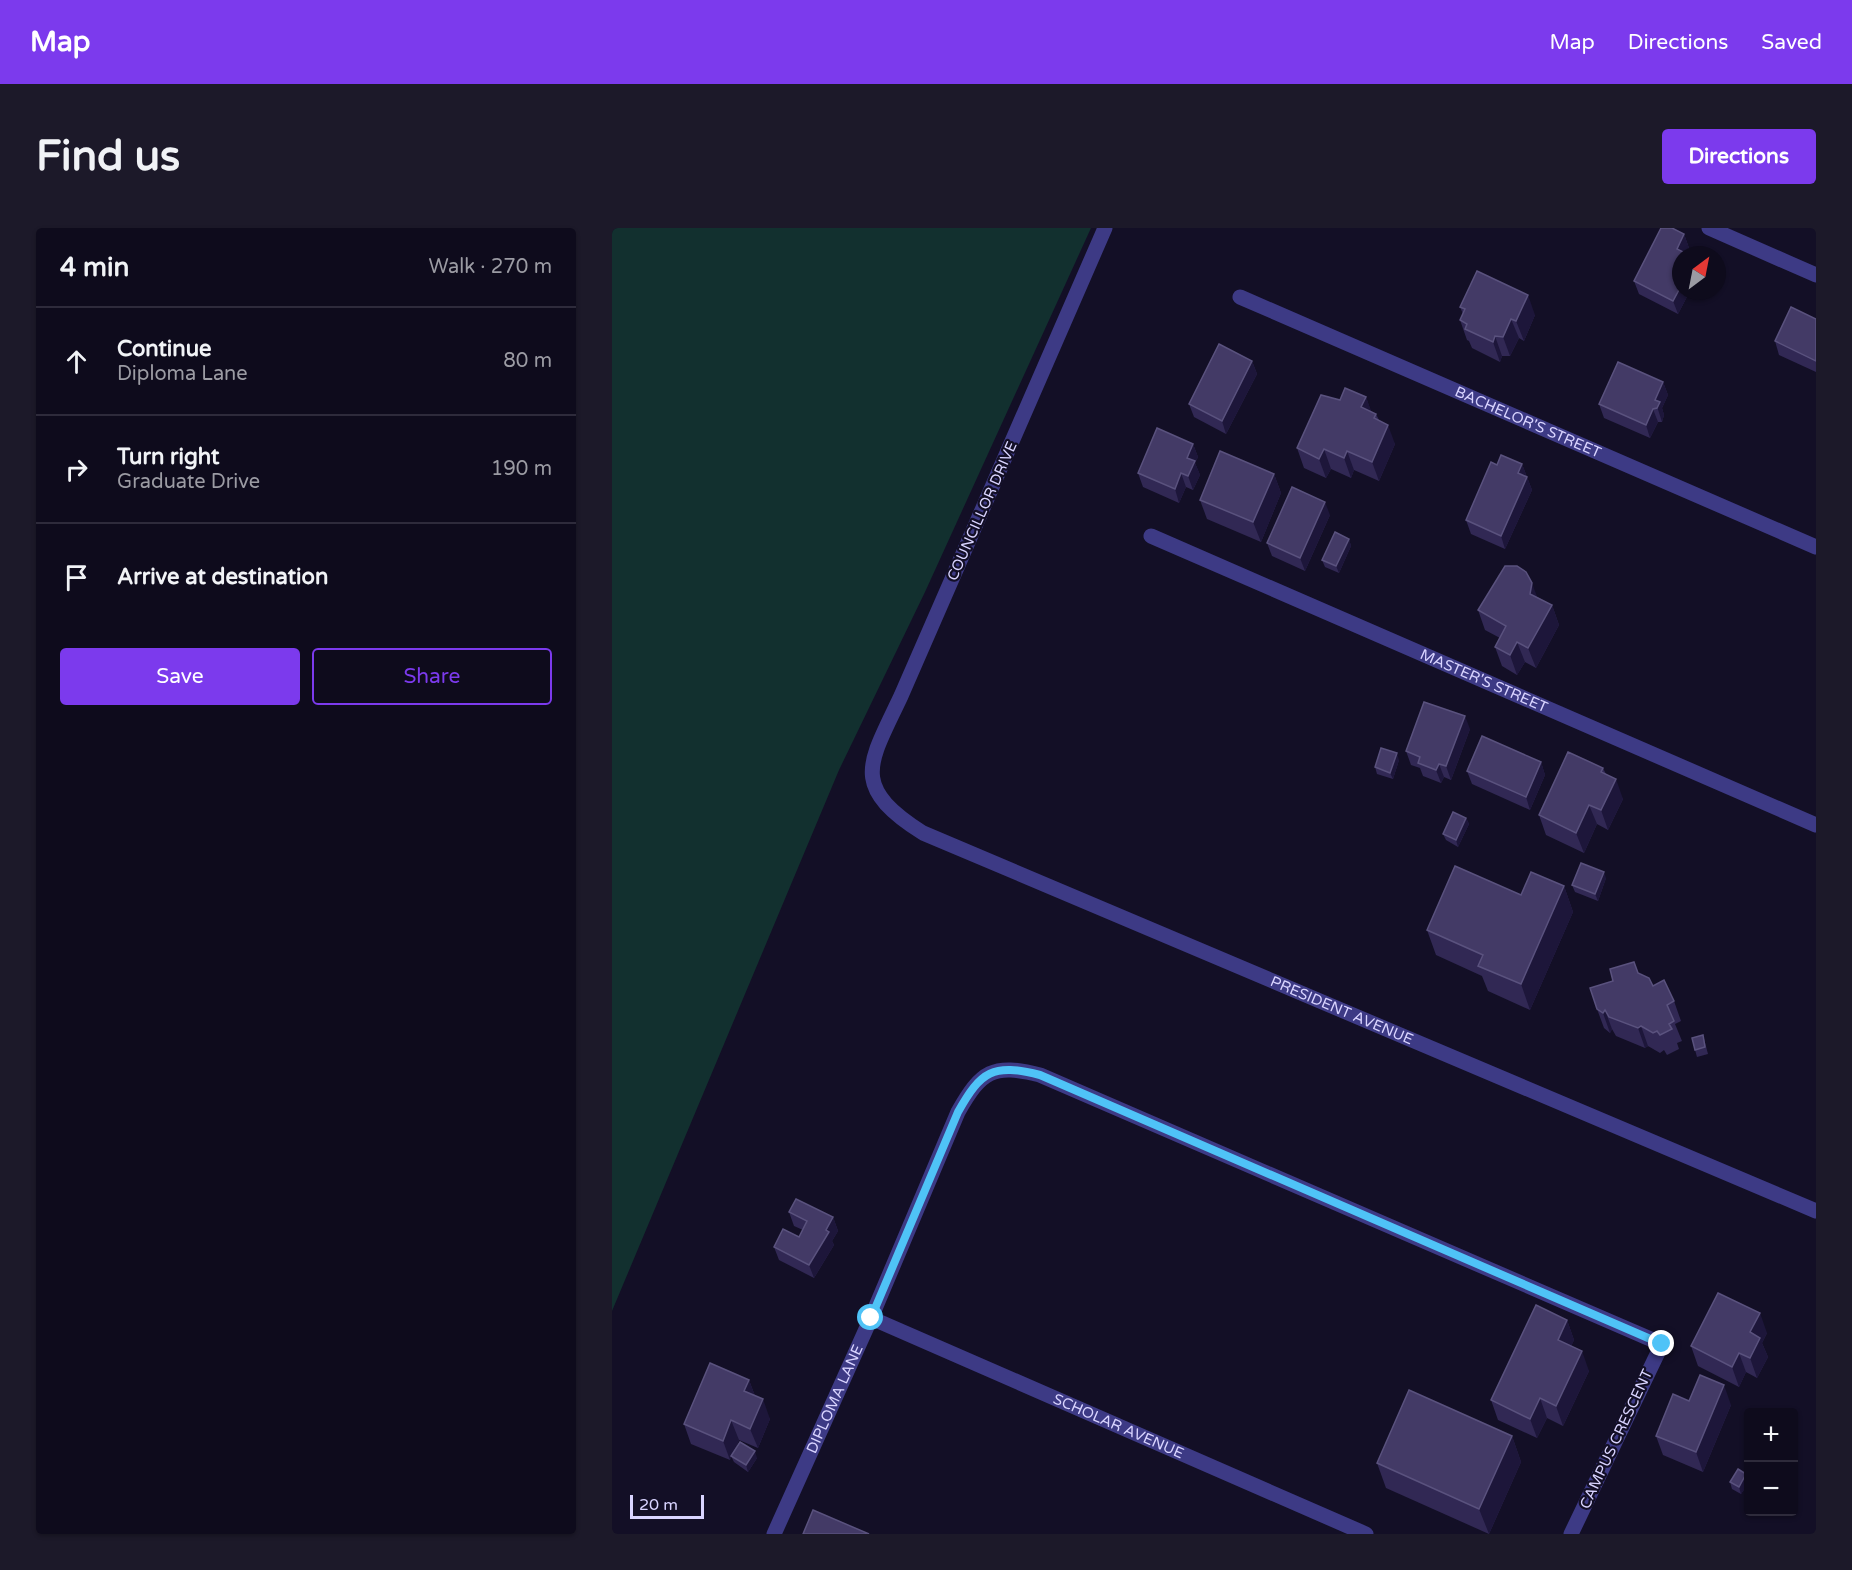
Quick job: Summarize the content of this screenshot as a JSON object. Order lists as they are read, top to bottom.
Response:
{
  "streets": {
    "street": [
      "BACHELOR'S STREET",
      "COUNCILLOR DRIVE",
      "MASTER'S STREET",
      "PRESIDENT AVENUE",
      "DIPLOMA LANE",
      "SCHOLAR AVENUE",
      "CAMPUS CRESCENT"
    ]
  },
  "crossings": [
    ["COUNCILLOR DRIVE", "PRESIDENT AVENUE"],
    ["DIPLOMA LANE", "SCHOLAR AVENUE"],
    ["DIPLOMA LANE", "CAMPUS CRESCENT"]
  ],
  "scale_bar": "20 m",
  "north": "top right",
  "page": {
    "header": "Map",
    "nav": ["Map", "Directions", "Saved"],
    "buttons": [
      "Directions",
      ["Save", "Share"]
    ],
    "title": "Find us",
    "heading": ["4 min", "Walk · 270 m"],
    "list": [
      ["Continue", "Diploma Lane", "80 m"],
      ["Turn right", "Graduate Drive", "190 m"],
      "Arrive at destination"
    ],
    "map_buttons": ["+", "−"],
    "scale": "20 m"
  }
}
